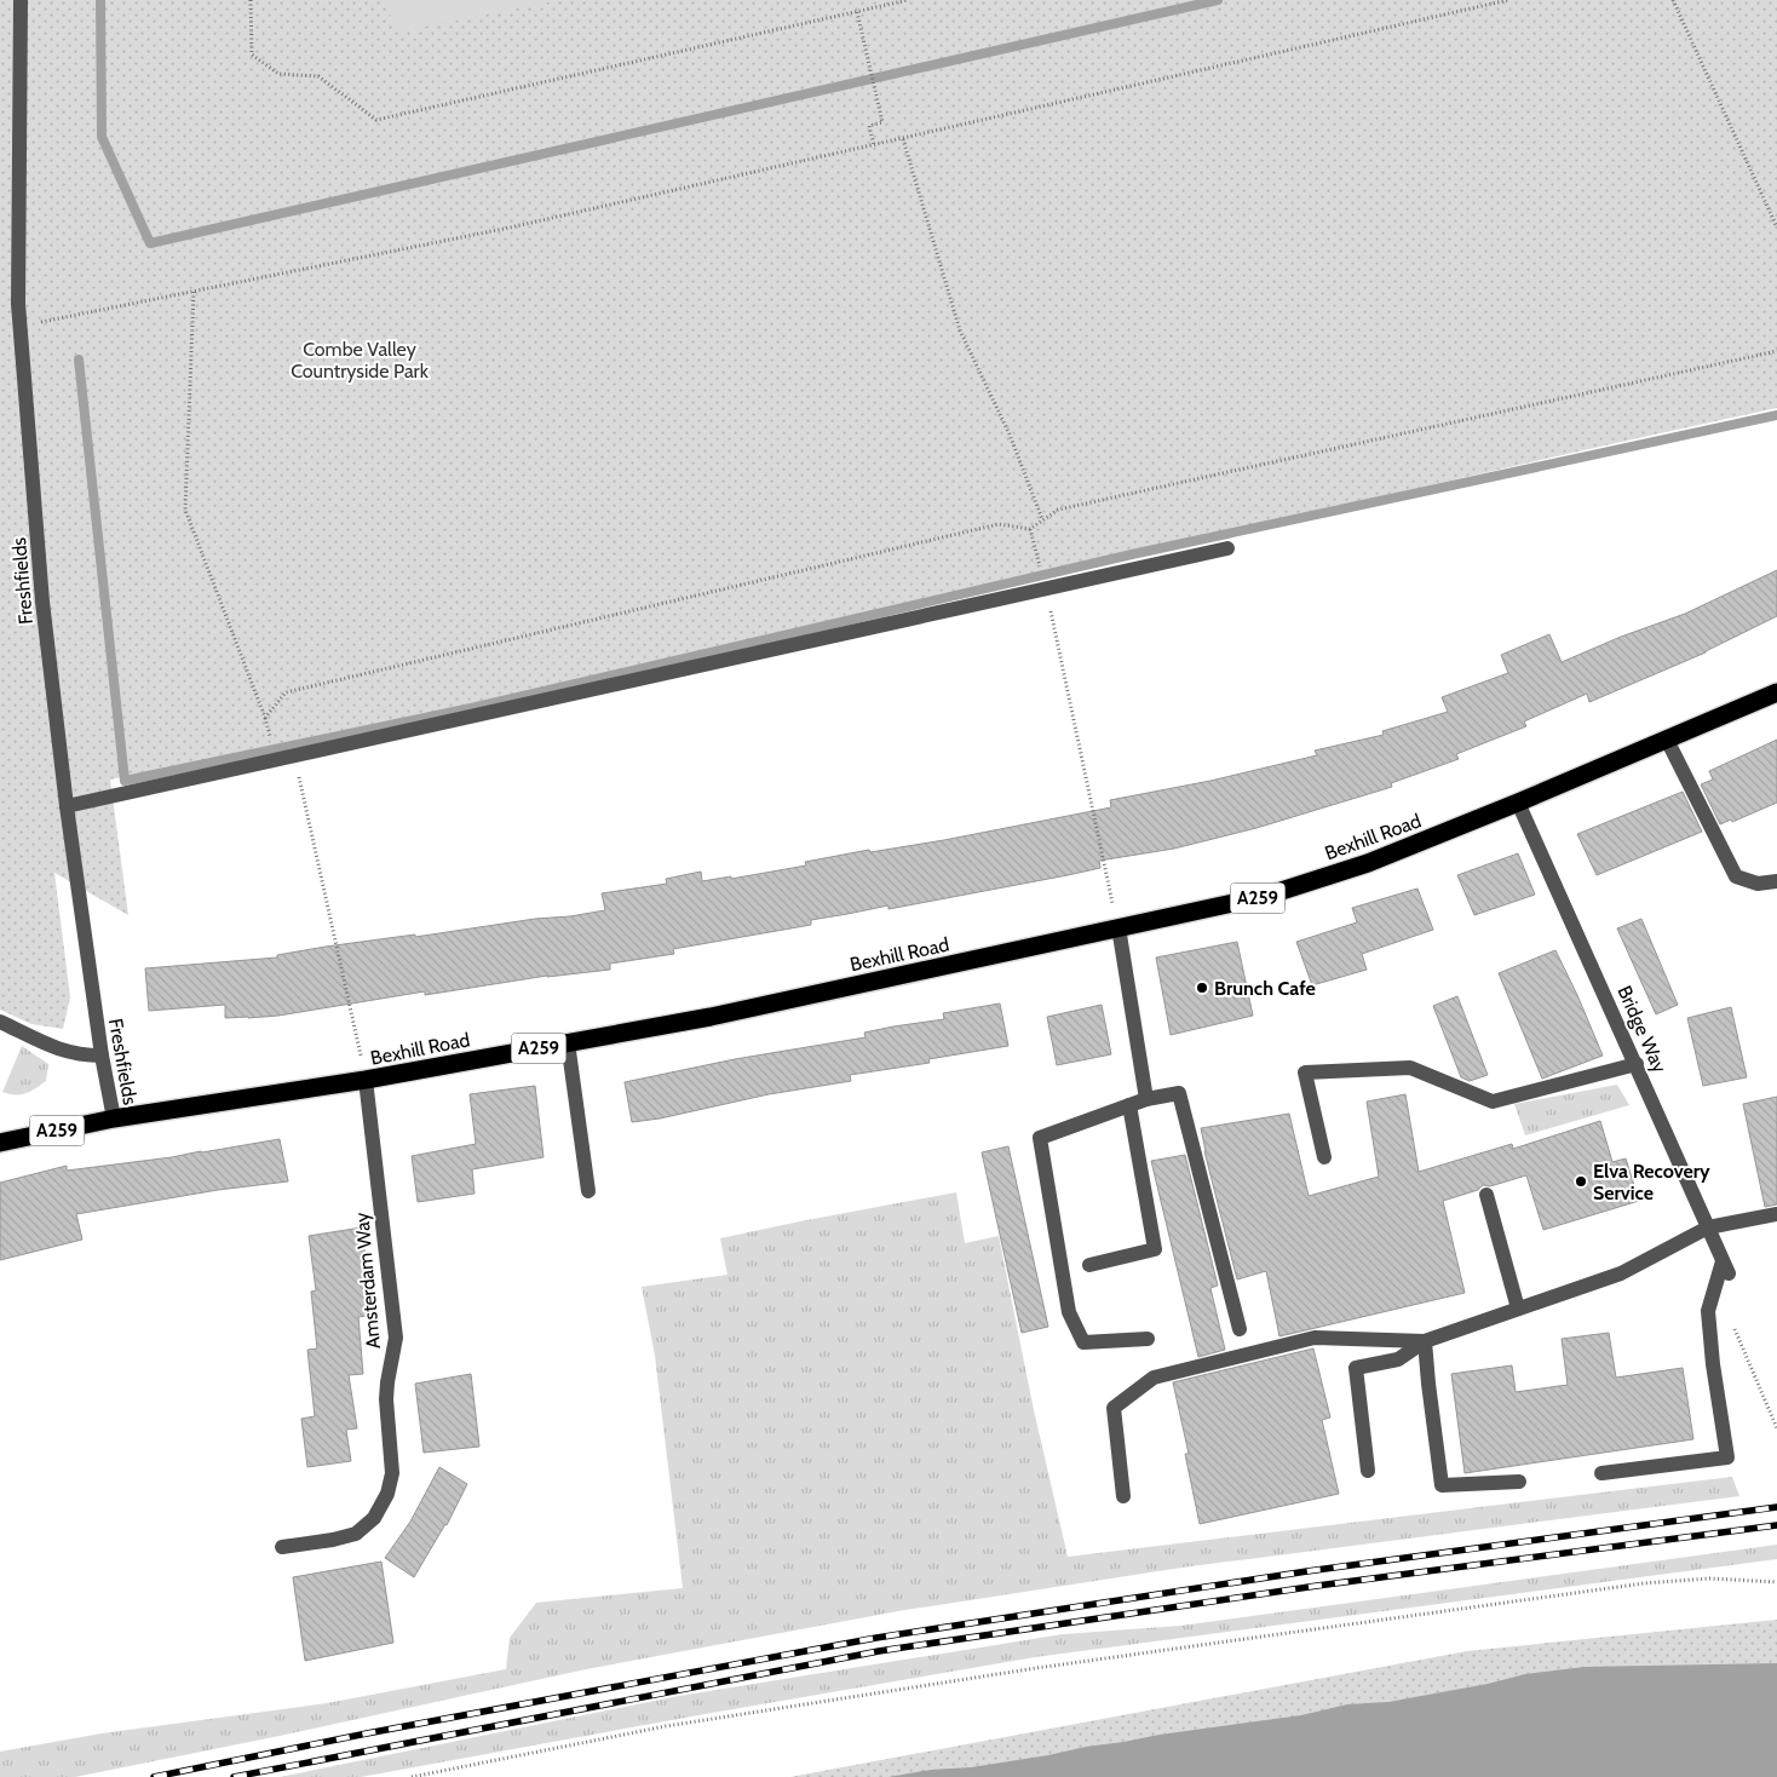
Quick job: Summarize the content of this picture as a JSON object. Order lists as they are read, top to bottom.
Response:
{
  "streets": {
    "highway": ["Bexhill Road", "A259"],
    "street": ["Freshfields", "Bridge Way", "Amsterdam Way"]
  },
  "crossings": [
    ["Freshfields", "Bexhill Road"],
    ["Bexhill Road", "Bridge Way"],
    ["Bexhill Road", "Amsterdam Way"]
  ],
  "parks": ["Combe Valley Countryside Park"],
  "places": ["Brunch Cafe", "Elva Recovery Service"]
}
